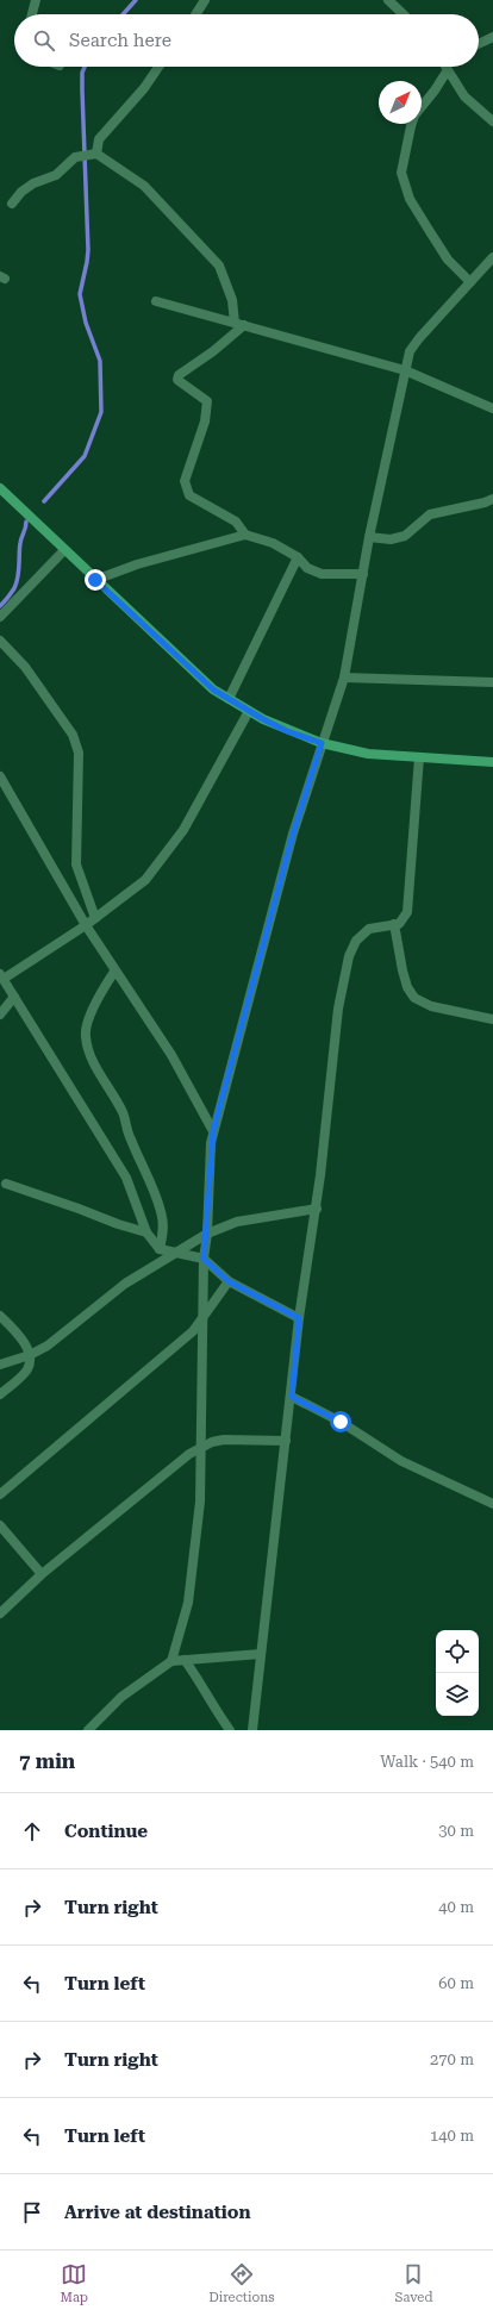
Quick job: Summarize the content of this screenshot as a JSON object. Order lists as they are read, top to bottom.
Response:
{
  "north": "top right",
  "page": {
    "search": "Search here",
    "heading": ["7 min", "Walk · 540 m"],
    "list": [
      ["Continue", "30 m"],
      ["Turn right", "40 m"],
      ["Turn left", "60 m"],
      ["Turn right", "270 m"],
      ["Turn left", "140 m"],
      "Arrive at destination"
    ],
    "nav": ["Map", "Directions", "Saved"]
  }
}
